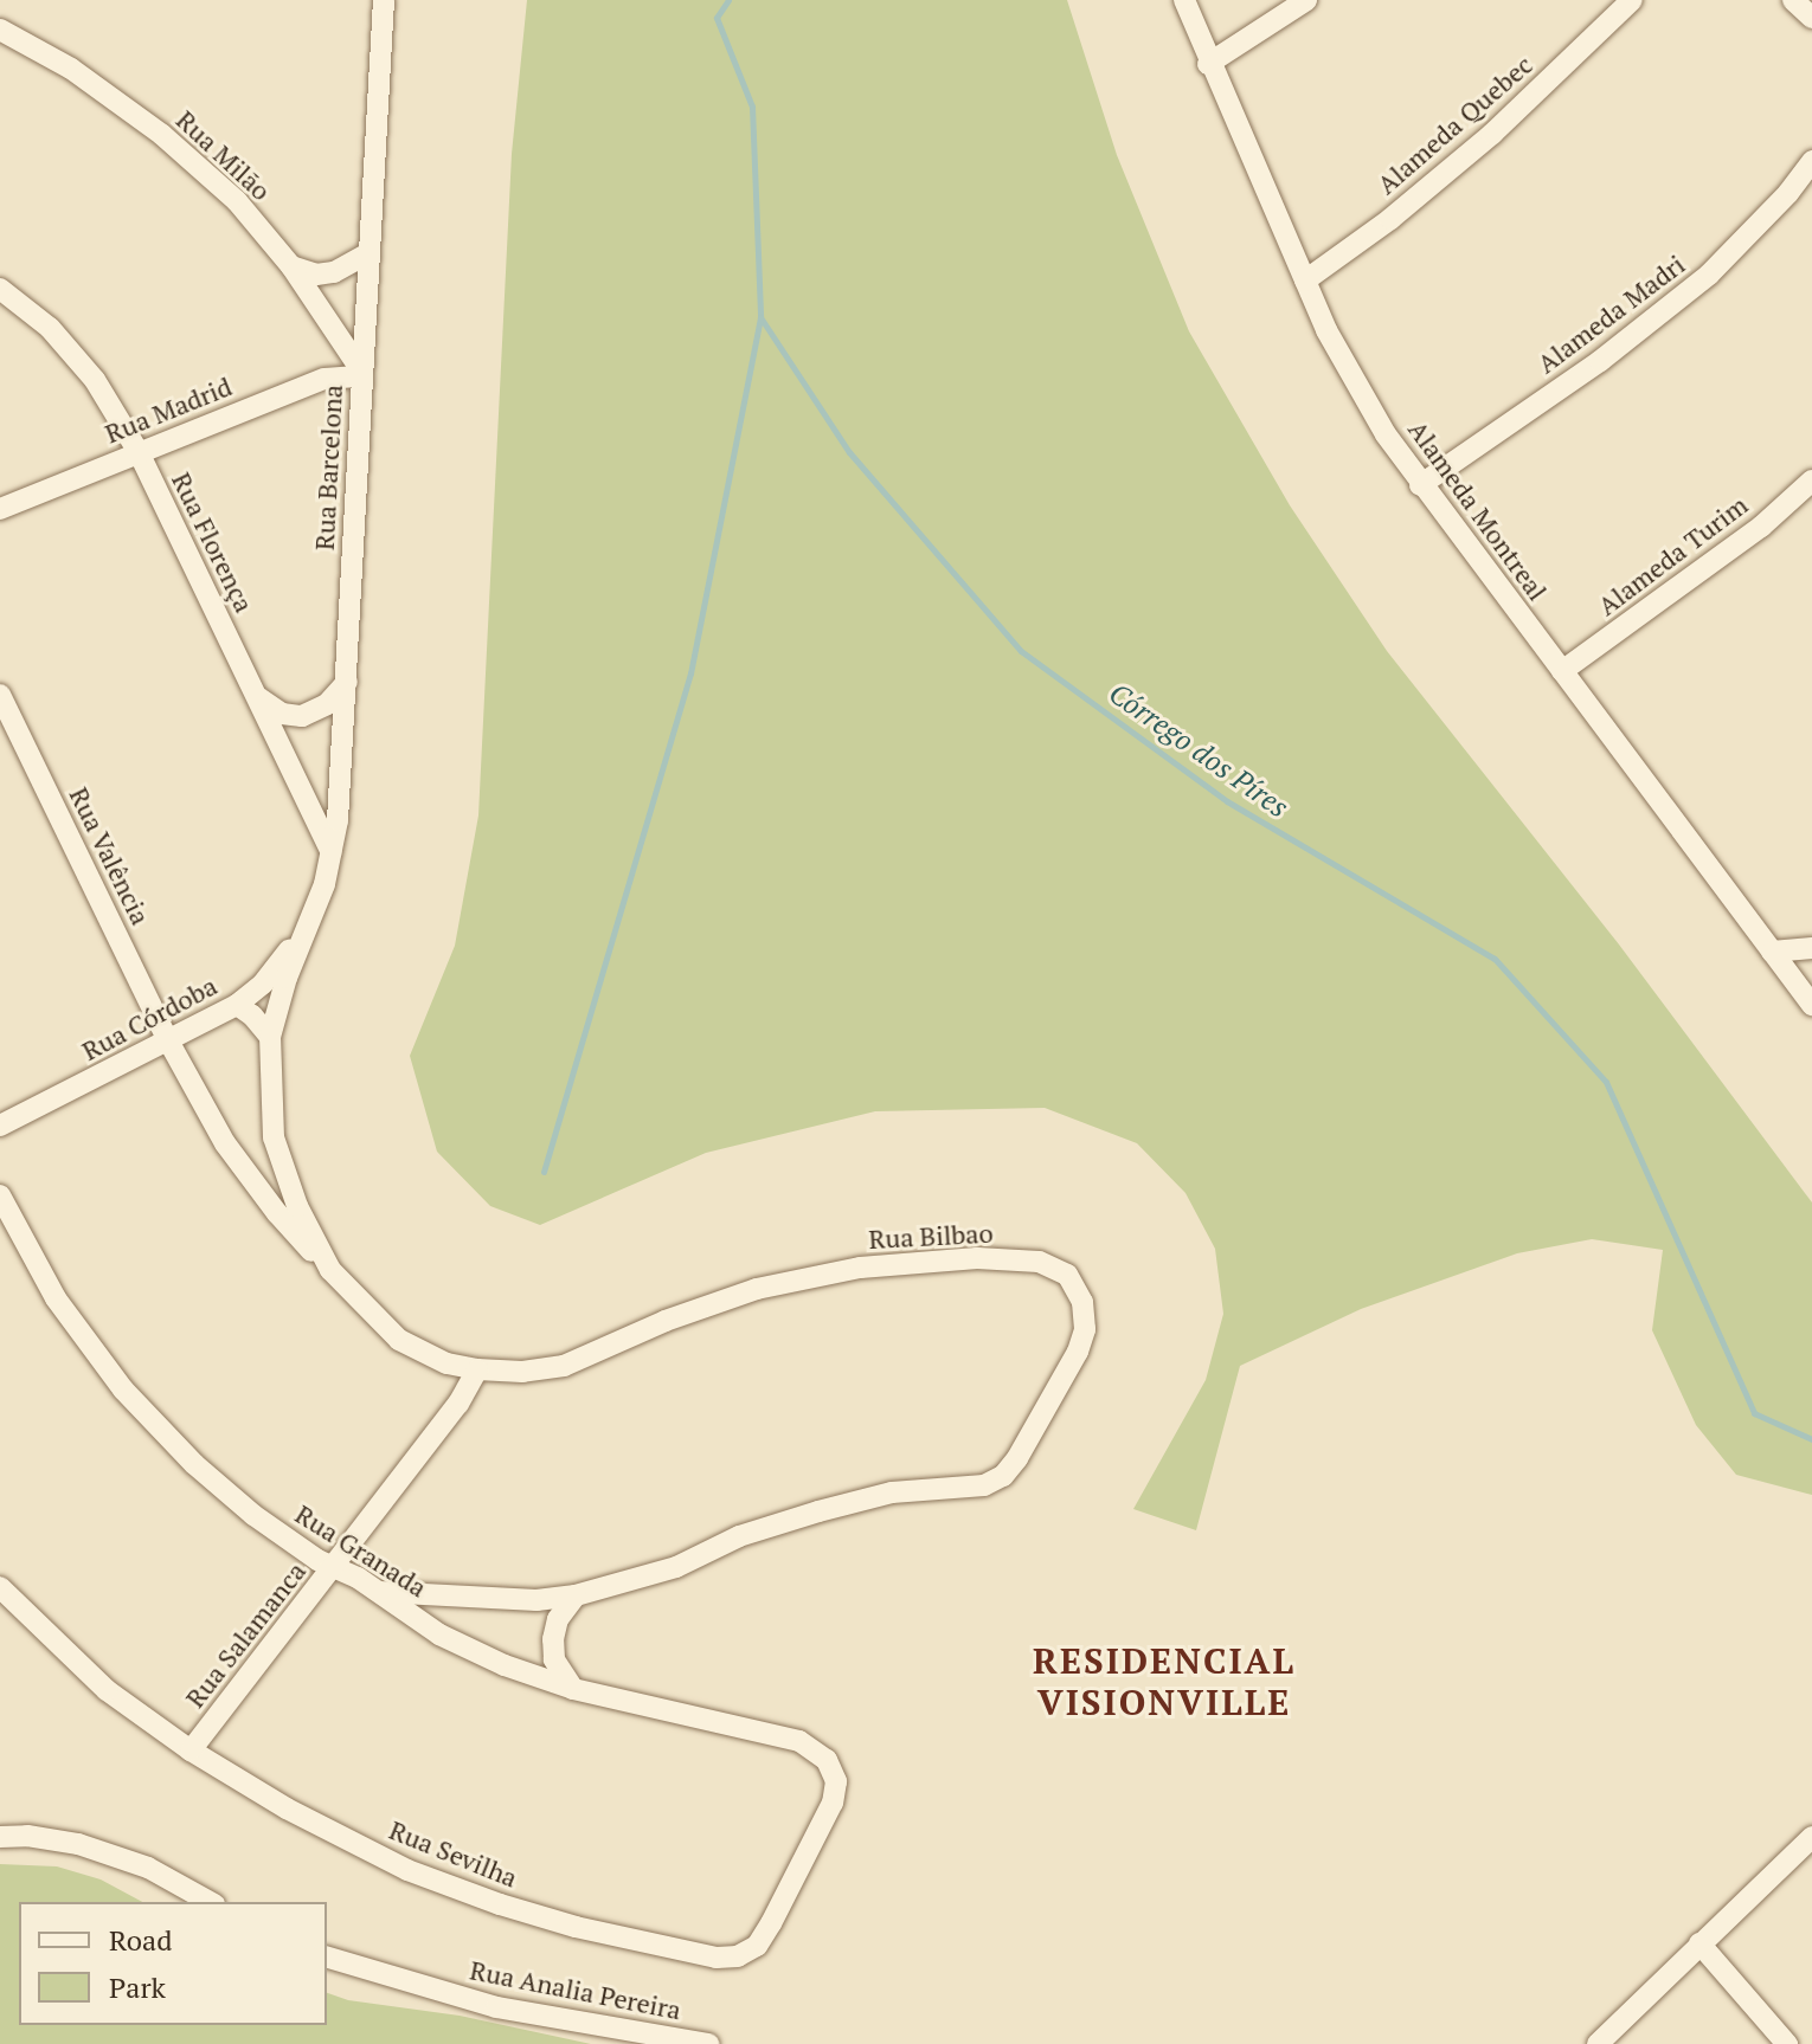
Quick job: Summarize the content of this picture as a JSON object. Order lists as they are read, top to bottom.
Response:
{
  "streets": {
    "street": [
      "Alameda Quebec",
      "Rua Milão",
      "Alameda Madri",
      "Rua Madrid",
      "Rua Barcelona",
      "Alameda Montreal",
      "Rua Florença",
      "Alameda Turim",
      "Rua Valência",
      "Rua Córdoba",
      "Rua Bilbao",
      "Rua Granada",
      "Rua Salamanca",
      "Rua Sevilha",
      "Rua Analia Pereira"
    ]
  },
  "crossings": [
    ["Alameda Quebec", "Alameda Montreal"],
    ["Rua Milão", "Rua Madrid"],
    ["Rua Milão", "Rua Barcelona"],
    ["Alameda Madri", "Alameda Montreal"],
    ["Rua Madrid", "Rua Barcelona"],
    ["Rua Madrid", "Rua Florença"],
    ["Rua Barcelona", "Rua Florença"],
    ["Rua Barcelona", "Rua Córdoba"],
    ["Rua Barcelona", "Rua Bilbao"],
    ["Alameda Montreal", "Alameda Turim"],
    ["Rua Valência", "Rua Córdoba"],
    ["Rua Valência", "Rua Bilbao"],
    ["Rua Córdoba", "Rua Bilbao"],
    ["Rua Bilbao", "Rua Granada"],
    ["Rua Bilbao", "Rua Salamanca"],
    ["Rua Granada", "Rua Salamanca"],
    ["Rua Granada", "Rua Sevilha"],
    ["Rua Salamanca", "Rua Sevilha"]
  ],
  "districts": ["RESIDENCIAL VISIONVILLE"],
  "water": ["Córrego dos Píres"],
  "legend": ["Road", "Park"]
}
